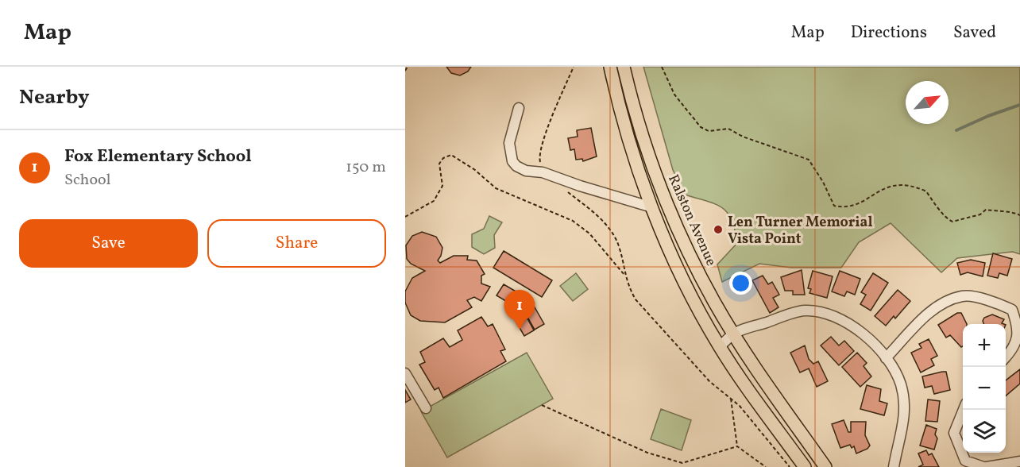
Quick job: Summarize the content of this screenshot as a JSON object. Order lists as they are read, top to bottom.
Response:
{
  "streets": {
    "main road": ["Ralston Avenue"]
  },
  "places": ["Len Turner Memorial Vista Point"],
  "north": "top right",
  "page": {
    "header": "Map",
    "nav": ["Map", "Directions", "Saved"],
    "heading": "Nearby",
    "list": [
      {
        "mark": "1",
        "name": "Fox Elementary School",
        "note": "School",
        "value": "150 m"
      }
    ],
    "buttons": ["Save", "Share"],
    "pins": "1",
    "map_buttons": ["+", "−"]
  }
}
